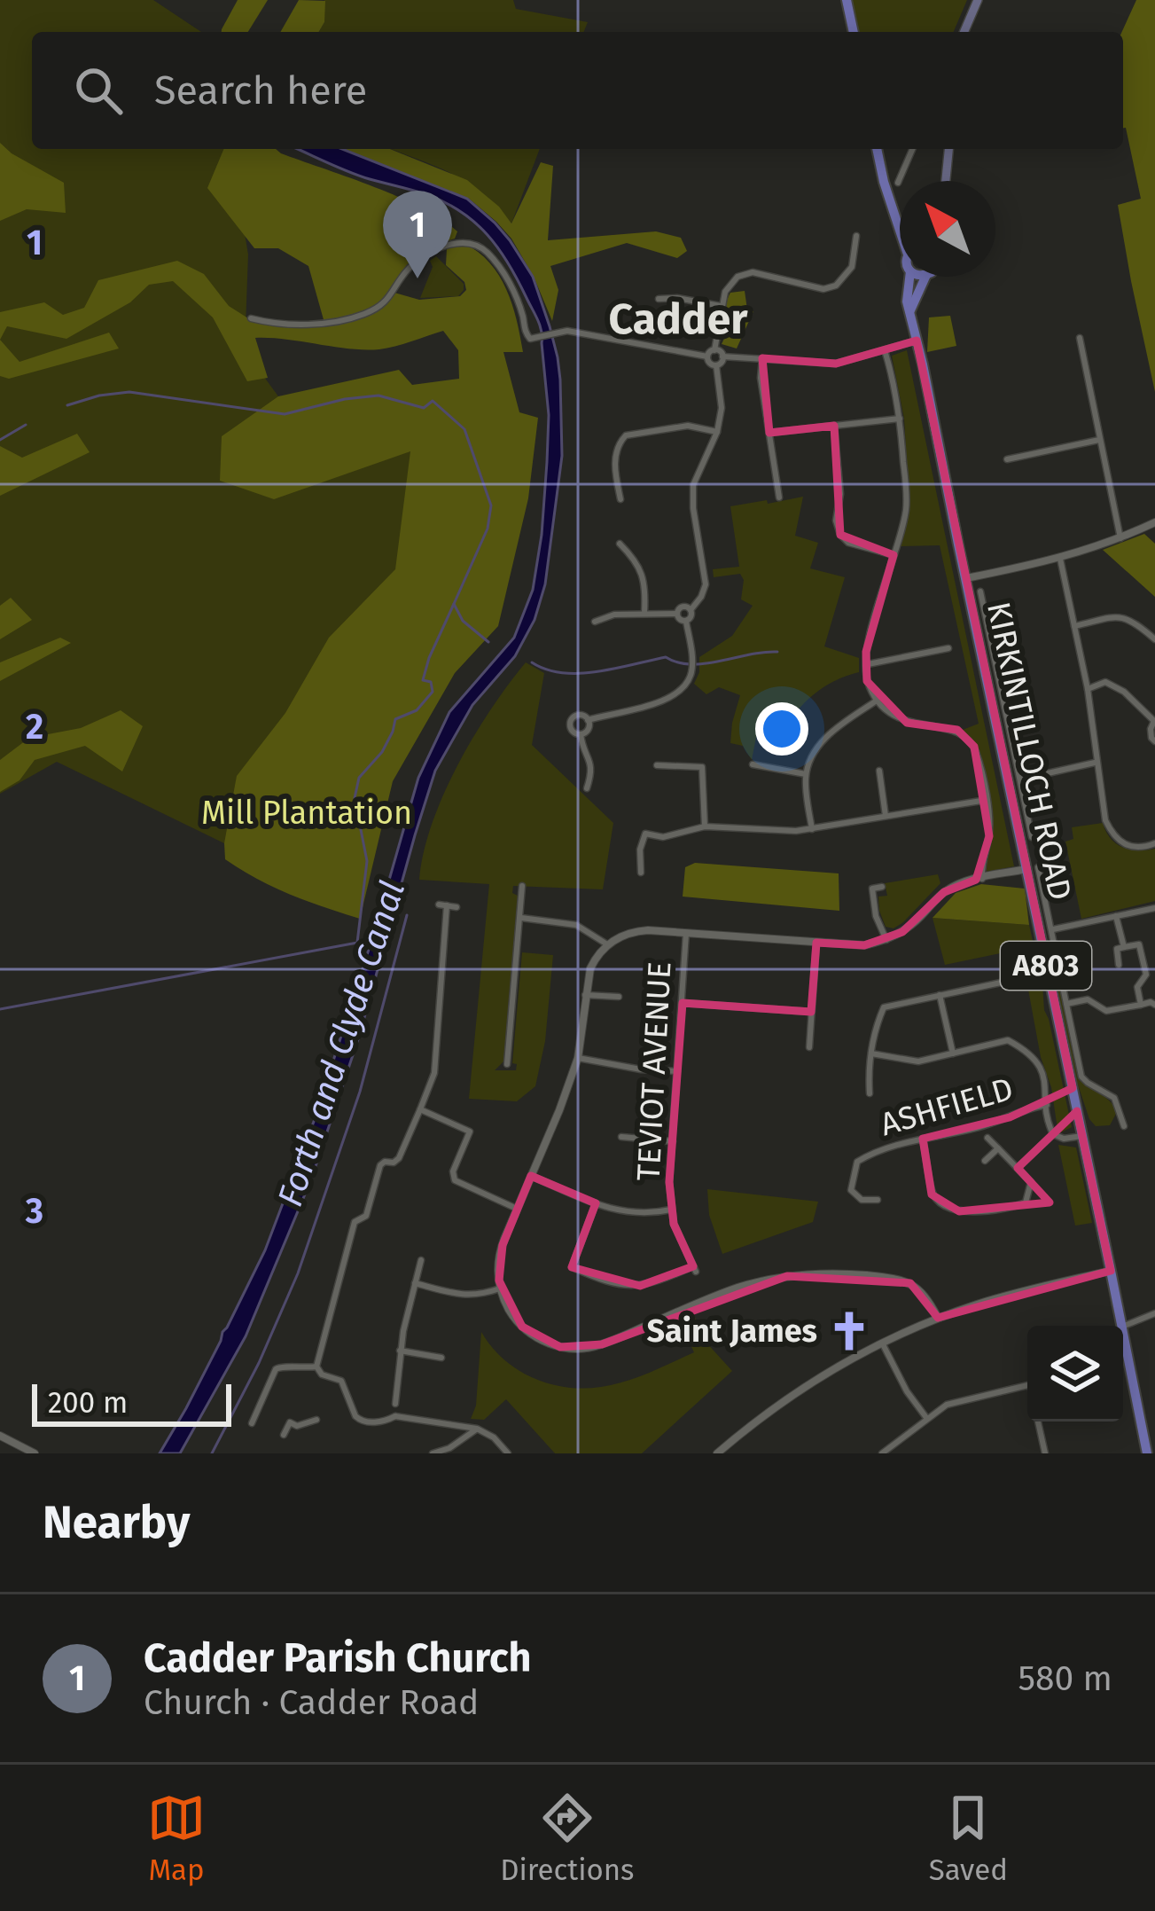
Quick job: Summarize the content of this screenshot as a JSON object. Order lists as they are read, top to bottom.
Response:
{
  "streets": {
    "main road": ["KIRKINTILLOCH ROAD", "A803"],
    "street": ["TEVIOT AVENUE", "ASHFIELD"]
  },
  "districts": ["Cadder"],
  "water": ["Forth and Clyde Canal"],
  "parks": ["Mill Plantation"],
  "places": {
    "church": ["Saint James"]
  },
  "scale_bar": "200 m",
  "north": "top left",
  "page": {
    "search": "Search here",
    "pins": "1",
    "scale": "200 m",
    "heading": "Nearby",
    "list": [
      {
        "mark": "1",
        "name": "Cadder Parish Church",
        "note": "Church · Cadder Road",
        "value": "580 m"
      }
    ],
    "nav": ["Map", "Directions", "Saved"]
  },
  "grid": {
    "rows": ["1", "2", "3"]
  }
}
